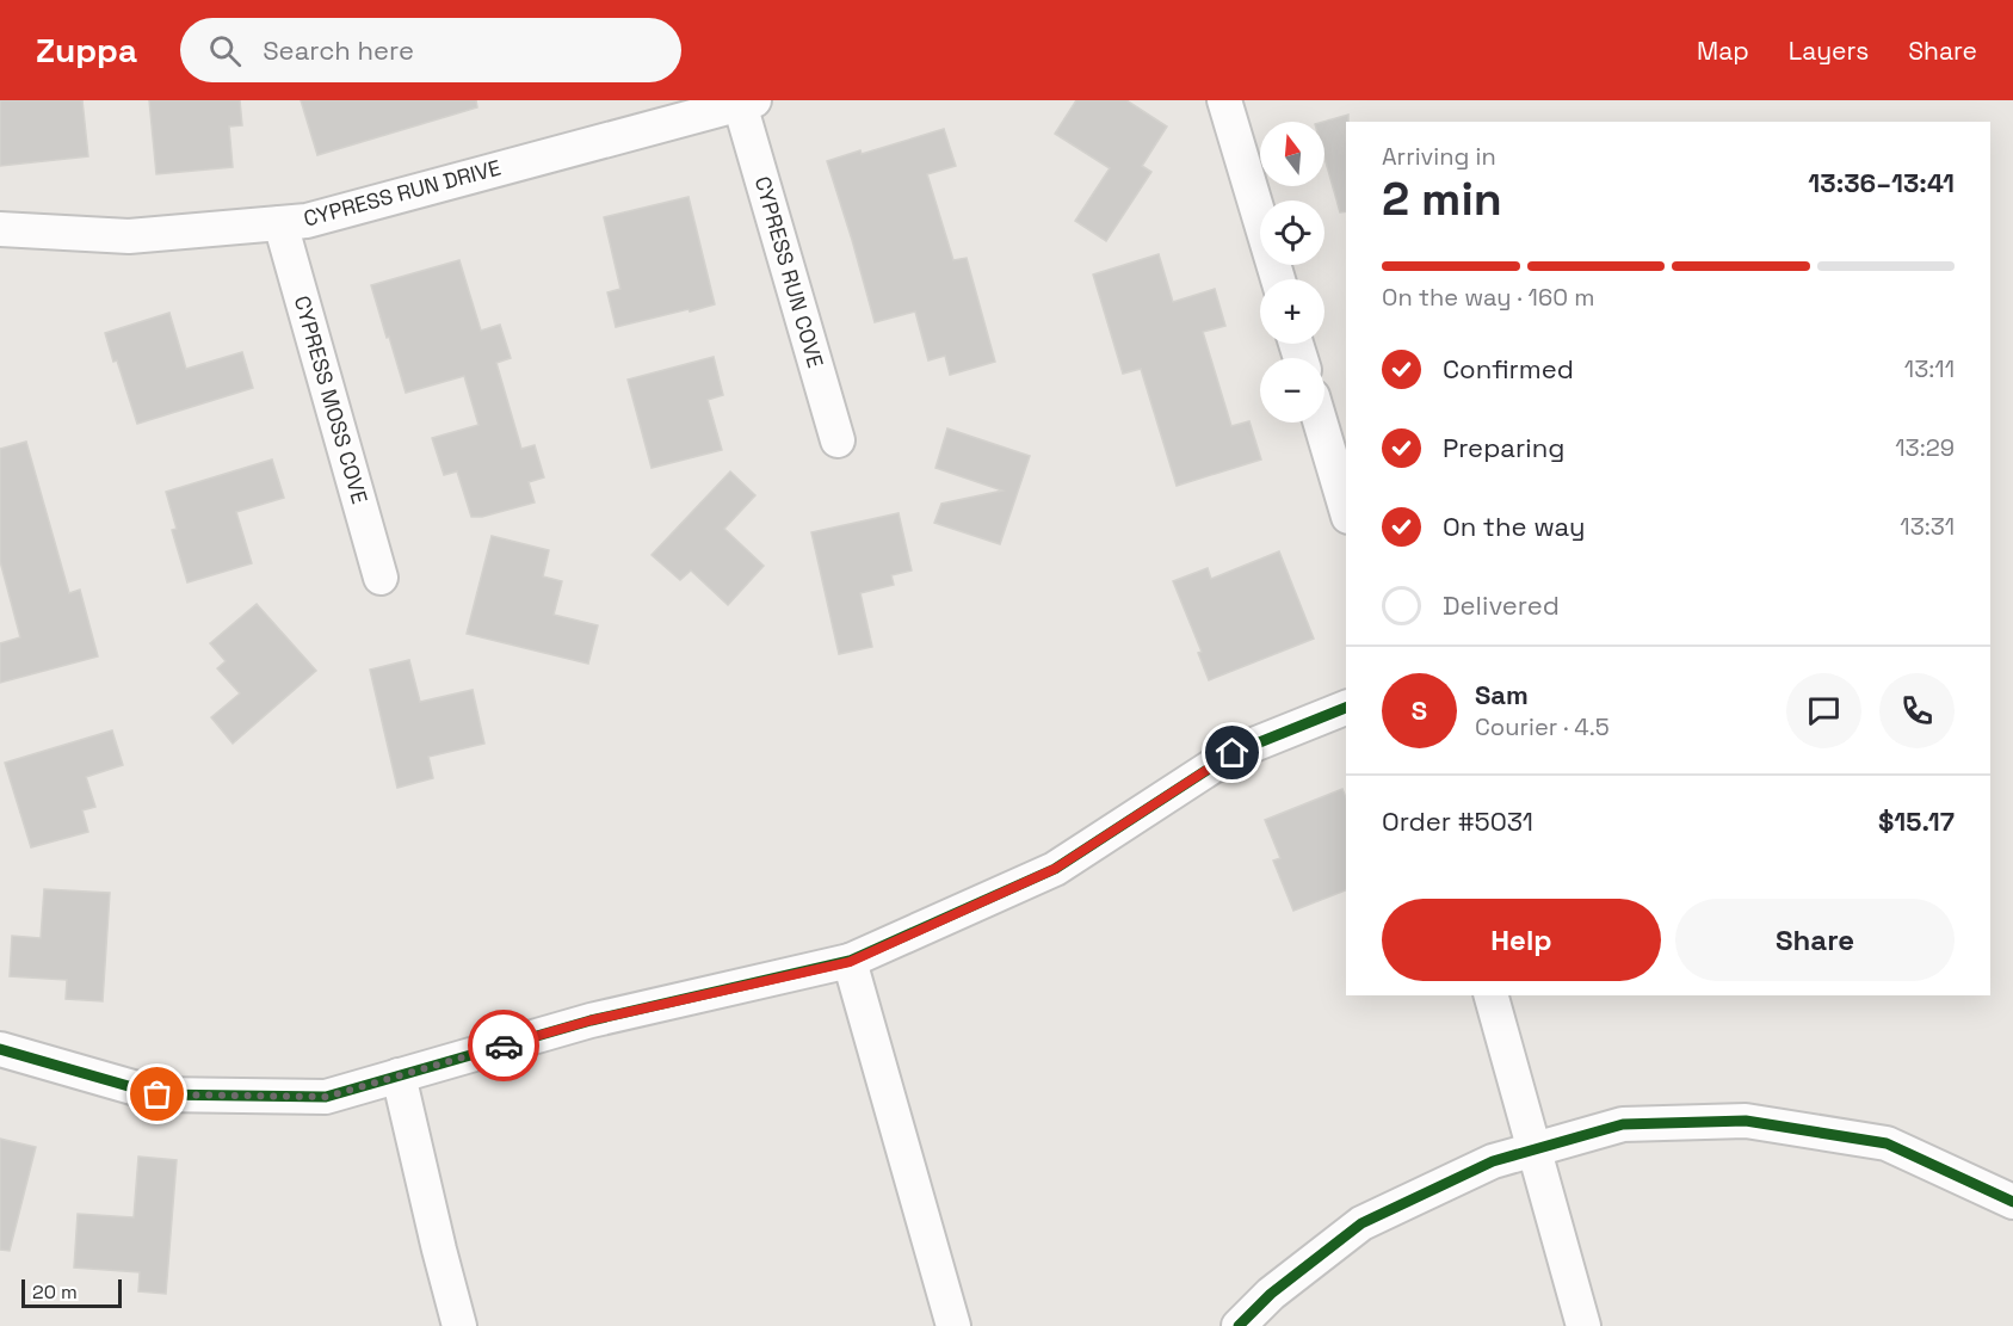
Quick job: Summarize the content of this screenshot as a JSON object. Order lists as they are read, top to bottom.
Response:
{
  "streets": {
    "street": ["CYPRESS RUN DRIVE", "CYPRESS RUN COVE", "CYPRESS MOSS COVE"]
  },
  "crossings": [
    ["CYPRESS RUN DRIVE", "CYPRESS RUN COVE"],
    ["CYPRESS RUN DRIVE", "CYPRESS MOSS COVE"]
  ],
  "scale_bar": "20 m",
  "north": "top",
  "page": {
    "header": "Zuppa",
    "search": "Search here",
    "nav": ["Map", "Layers", "Share"],
    "map_buttons": ["+", "−"],
    "heading": ["2 min", "Arriving in", "13:36–13:41"],
    "panel": [
      "Sam",
      "Courier · 4.5",
      "Order #5031",
      "$15.17"
    ],
    "bar": "On the way · 160 m",
    "list": [
      ["Confirmed", "13:11"],
      ["Preparing", "13:29"],
      ["On the way", "13:31"],
      "Delivered"
    ],
    "round": "S",
    "buttons": ["Help", "Share"],
    "scale": "20 m"
  }
}
